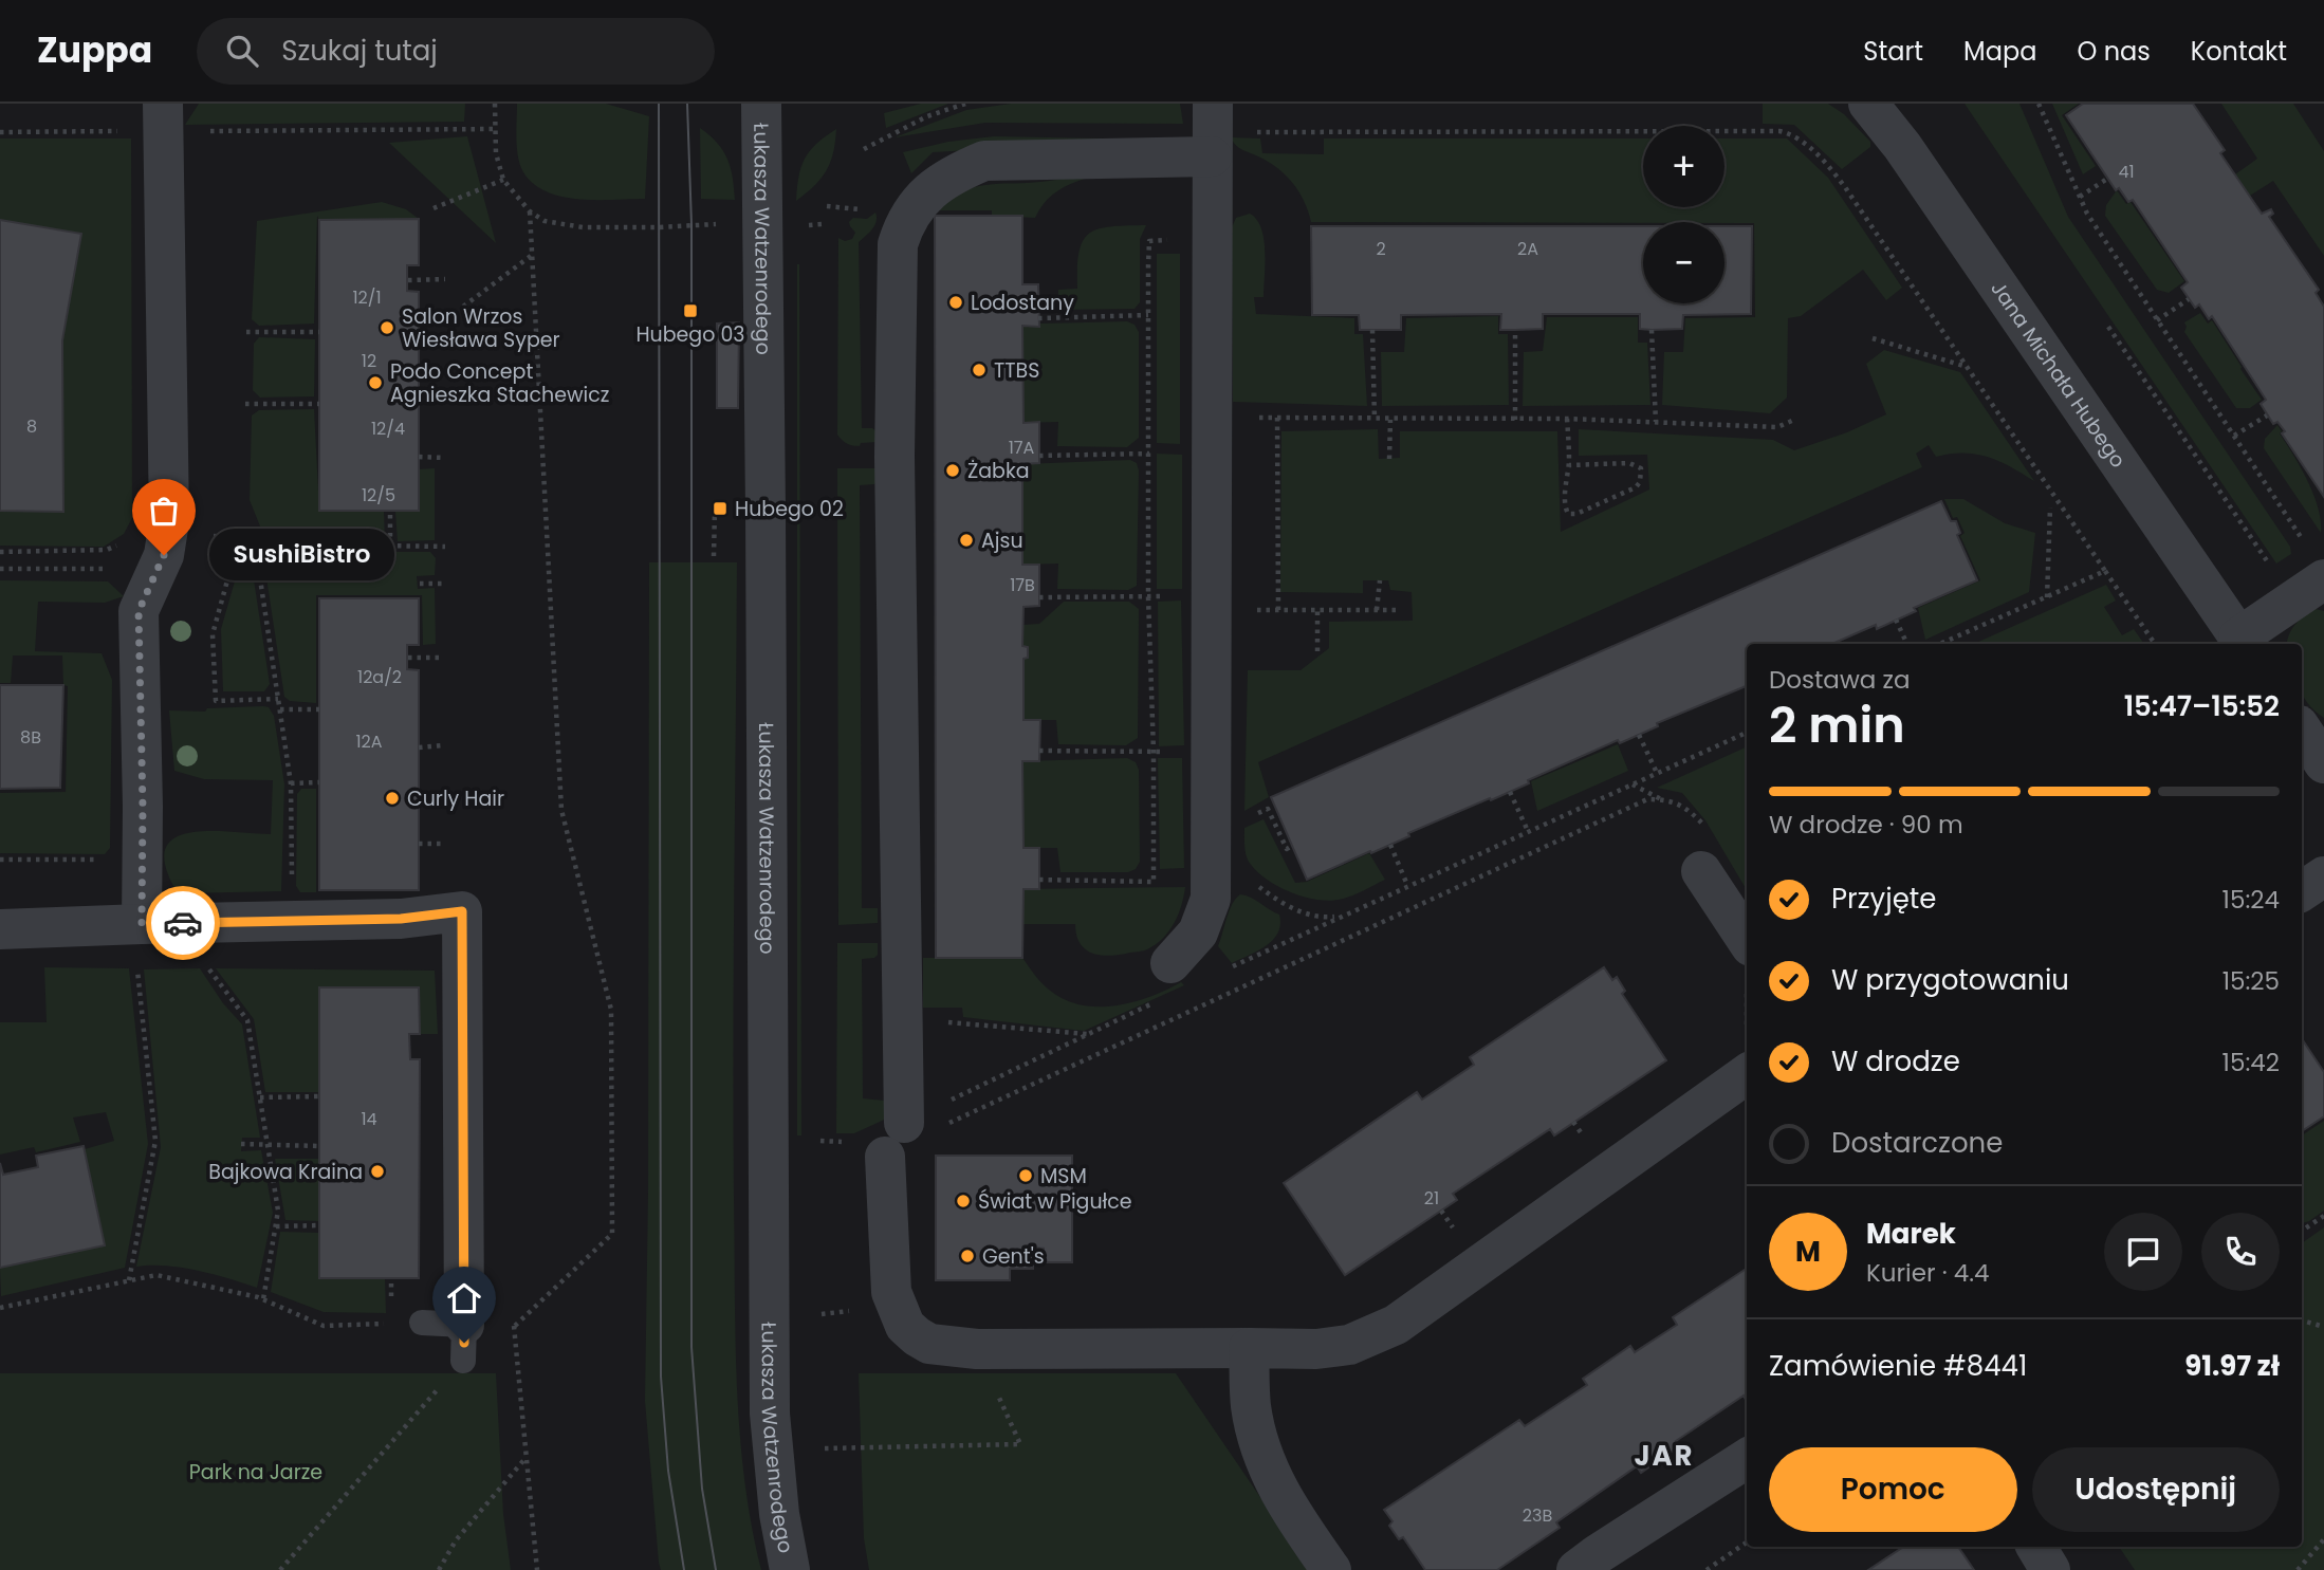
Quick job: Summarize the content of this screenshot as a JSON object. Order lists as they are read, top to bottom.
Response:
{
  "streets": {
    "street": ["Łukasza Watzenrodego", "Jana Michała Hubego"]
  },
  "districts": ["JAR"],
  "parks": ["Park na Jarze"],
  "places": {
    "other": [
      "Lodostany",
      "Salon Wrzos Wiesława Syper",
      "TTBS",
      "Podo Concept Agnieszka Stachewicz",
      "Żabka",
      "Ajsu",
      "SushiBistro",
      "Curly Hair",
      "Bajkowa Kraina",
      "MSM",
      "Świat w Pigułce",
      "Gent's"
    ],
    "transit": ["Hubego 03", "Hubego 02"]
  },
  "house_numbers": [
    "41",
    "2",
    "2A",
    "12/1",
    "12",
    "8",
    "12/4",
    "17A",
    "12/5",
    "17B",
    "12a/2",
    "8B",
    "12A",
    "14",
    "21",
    "23B"
  ],
  "page": {
    "header": "Zuppa",
    "search": "Szukaj tutaj",
    "nav": [
      "Start",
      "Mapa",
      "O nas",
      "Kontakt"
    ],
    "map_buttons": ["+", "−"],
    "bubble": "SushiBistro",
    "heading": ["2 min", "Dostawa za", "15:47–15:52"],
    "panel": [
      "Marek",
      "Kurier · 4.4",
      "Zamówienie #8441",
      "91.97 zł"
    ],
    "bar": "W drodze · 90 m",
    "list": [
      ["Przyjęte", "15:24"],
      ["W przygotowaniu", "15:25"],
      ["W drodze", "15:42"],
      "Dostarczone"
    ],
    "round": "M",
    "buttons": ["Pomoc", "Udostępnij"]
  }
}
